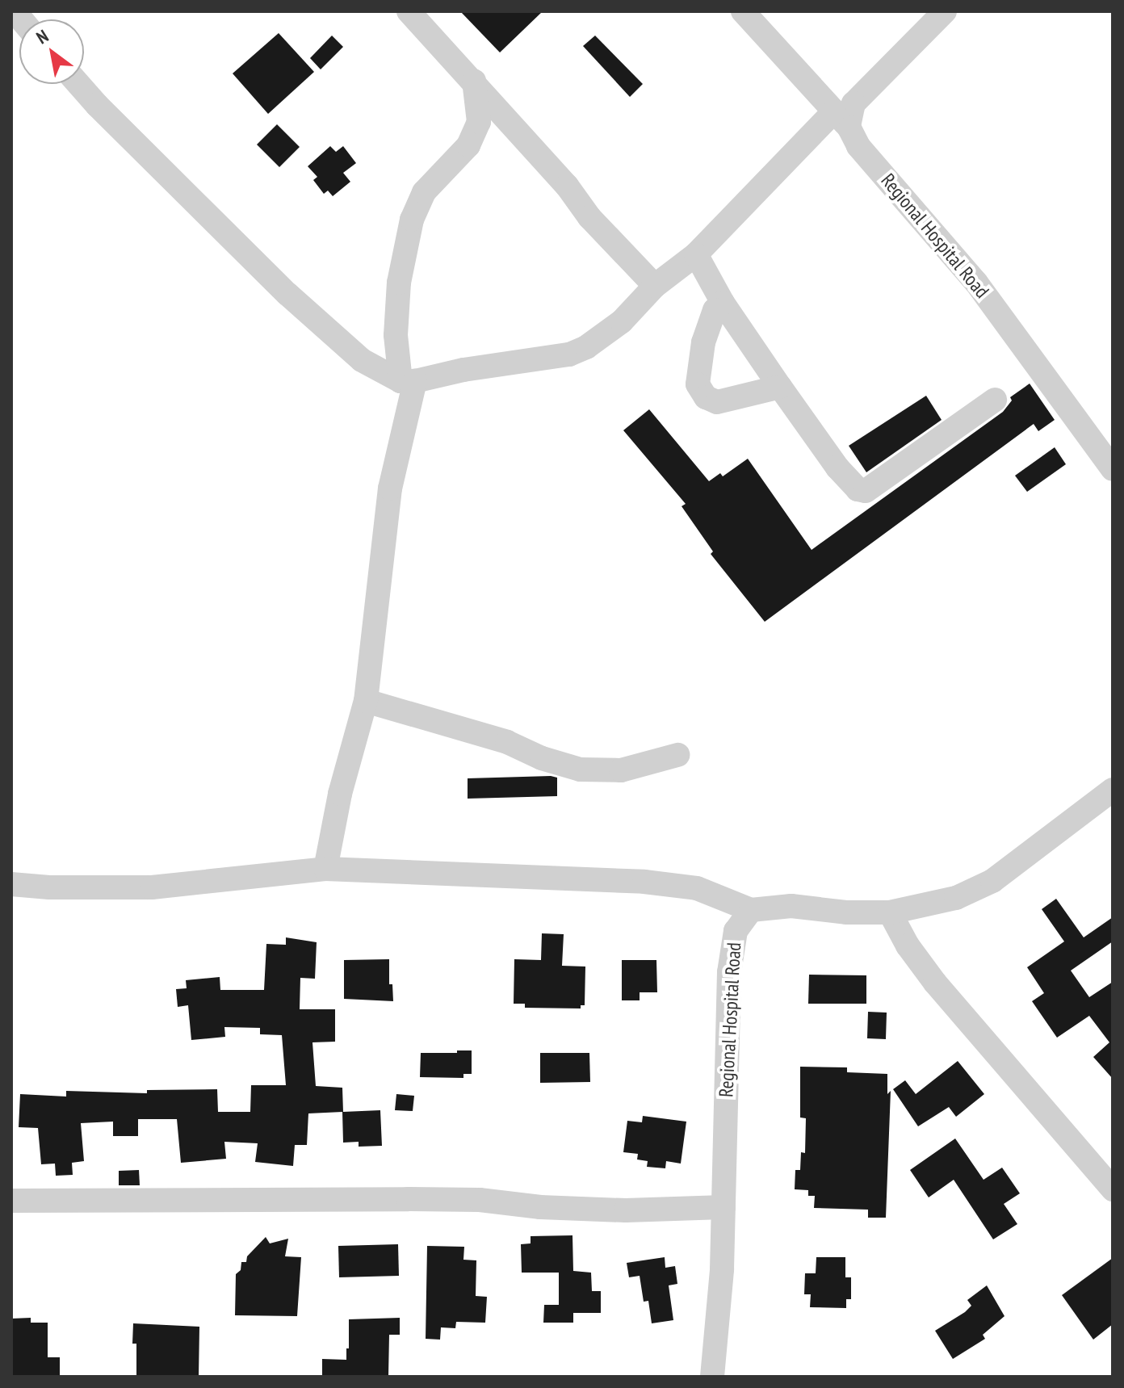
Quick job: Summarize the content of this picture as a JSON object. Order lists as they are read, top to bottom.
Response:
{
  "streets": {
    "street": ["Regional Hospital Road"]
  },
  "north": "top left"
}
